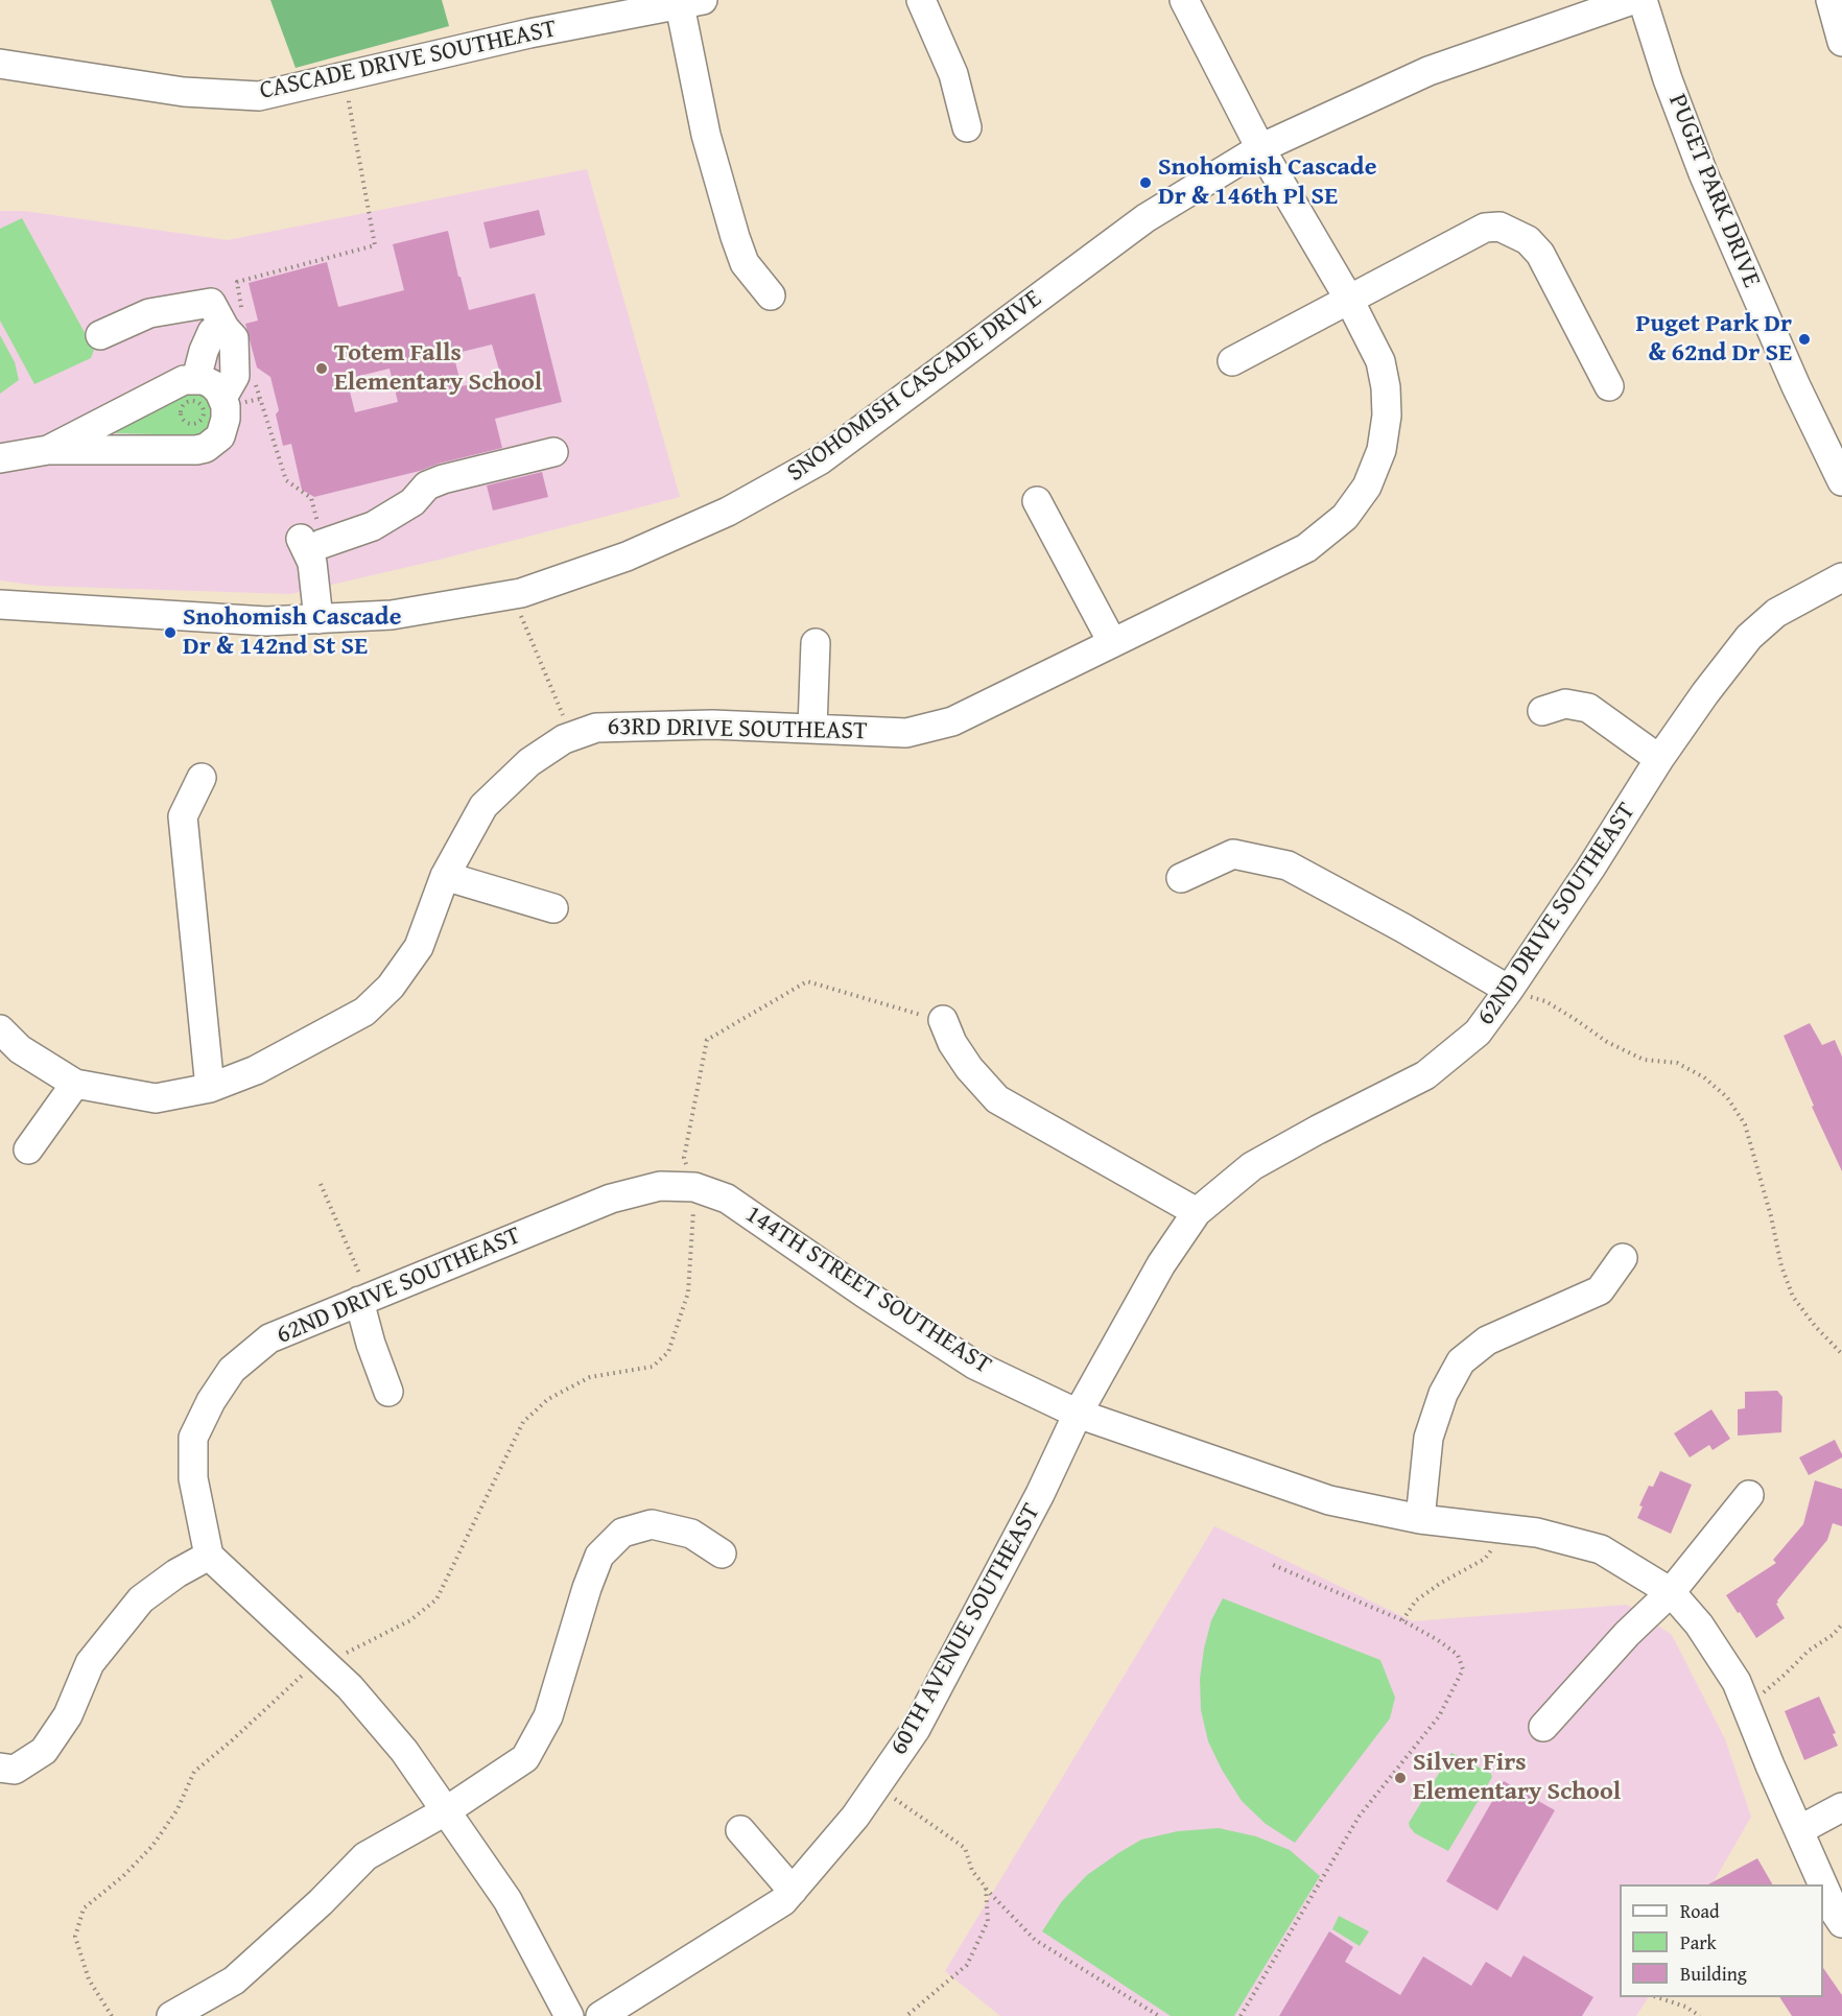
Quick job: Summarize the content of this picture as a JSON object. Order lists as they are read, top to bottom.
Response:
{
  "streets": {
    "street": [
      "CASCADE DRIVE SOUTHEAST",
      "PUGET PARK DRIVE",
      "SNOHOMISH CASCADE DRIVE",
      "63RD DRIVE SOUTHEAST",
      "62ND DRIVE SOUTHEAST",
      "144TH STREET SOUTHEAST",
      "60TH AVENUE SOUTHEAST"
    ]
  },
  "crossings": [
    ["SNOHOMISH CASCADE DRIVE", "63RD DRIVE SOUTHEAST"],
    ["62ND DRIVE SOUTHEAST", "144TH STREET SOUTHEAST"],
    ["62ND DRIVE SOUTHEAST", "60TH AVENUE SOUTHEAST"],
    ["144TH STREET SOUTHEAST", "60TH AVENUE SOUTHEAST"]
  ],
  "places": [
    "Snohomish Cascade Dr & 146th Pl SE",
    "Puget Park Dr & 62nd Dr SE",
    "Totem Falls Elementary School",
    "Snohomish Cascade Dr & 142nd St SE",
    "Silver Firs Elementary School"
  ],
  "legend": ["Road", "Park", "Building"]
}
